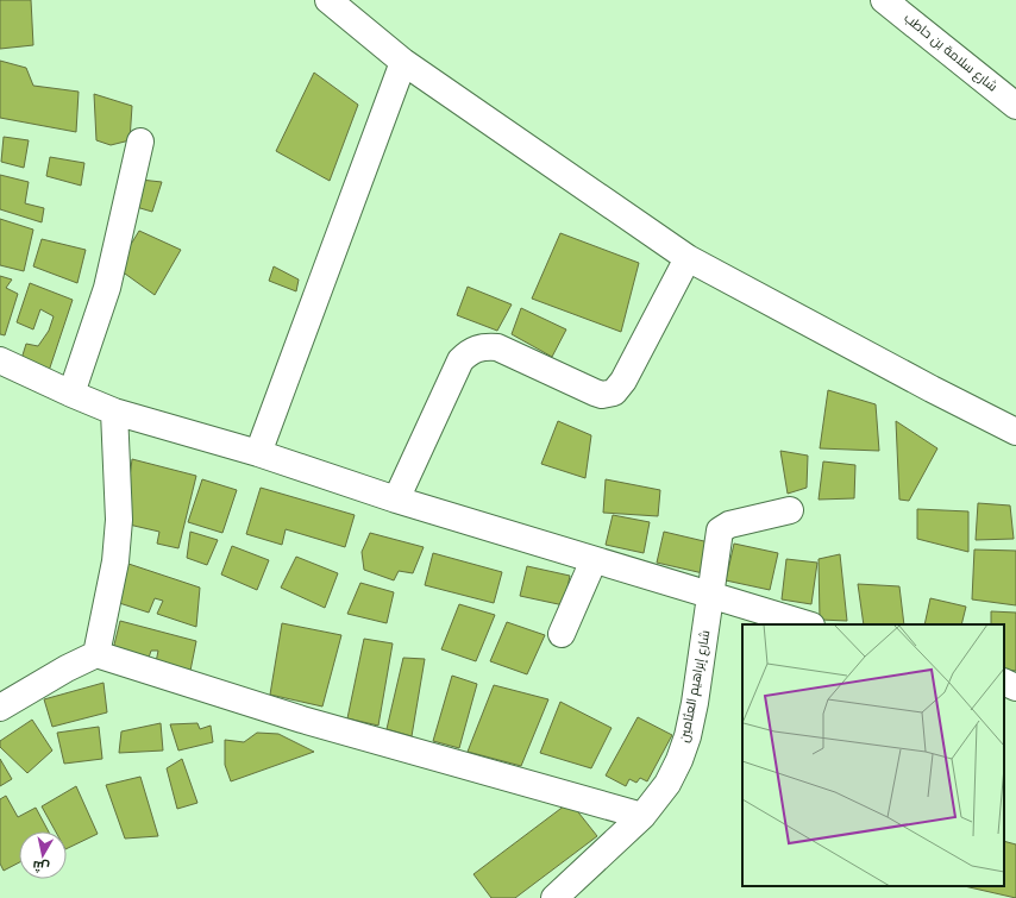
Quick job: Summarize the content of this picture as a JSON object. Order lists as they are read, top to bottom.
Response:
{
  "streets": {
    "street": ["شارع سلامة بن حاطب", "شارع إبراهيم العثامين"]
  },
  "north": "bottom"
}
